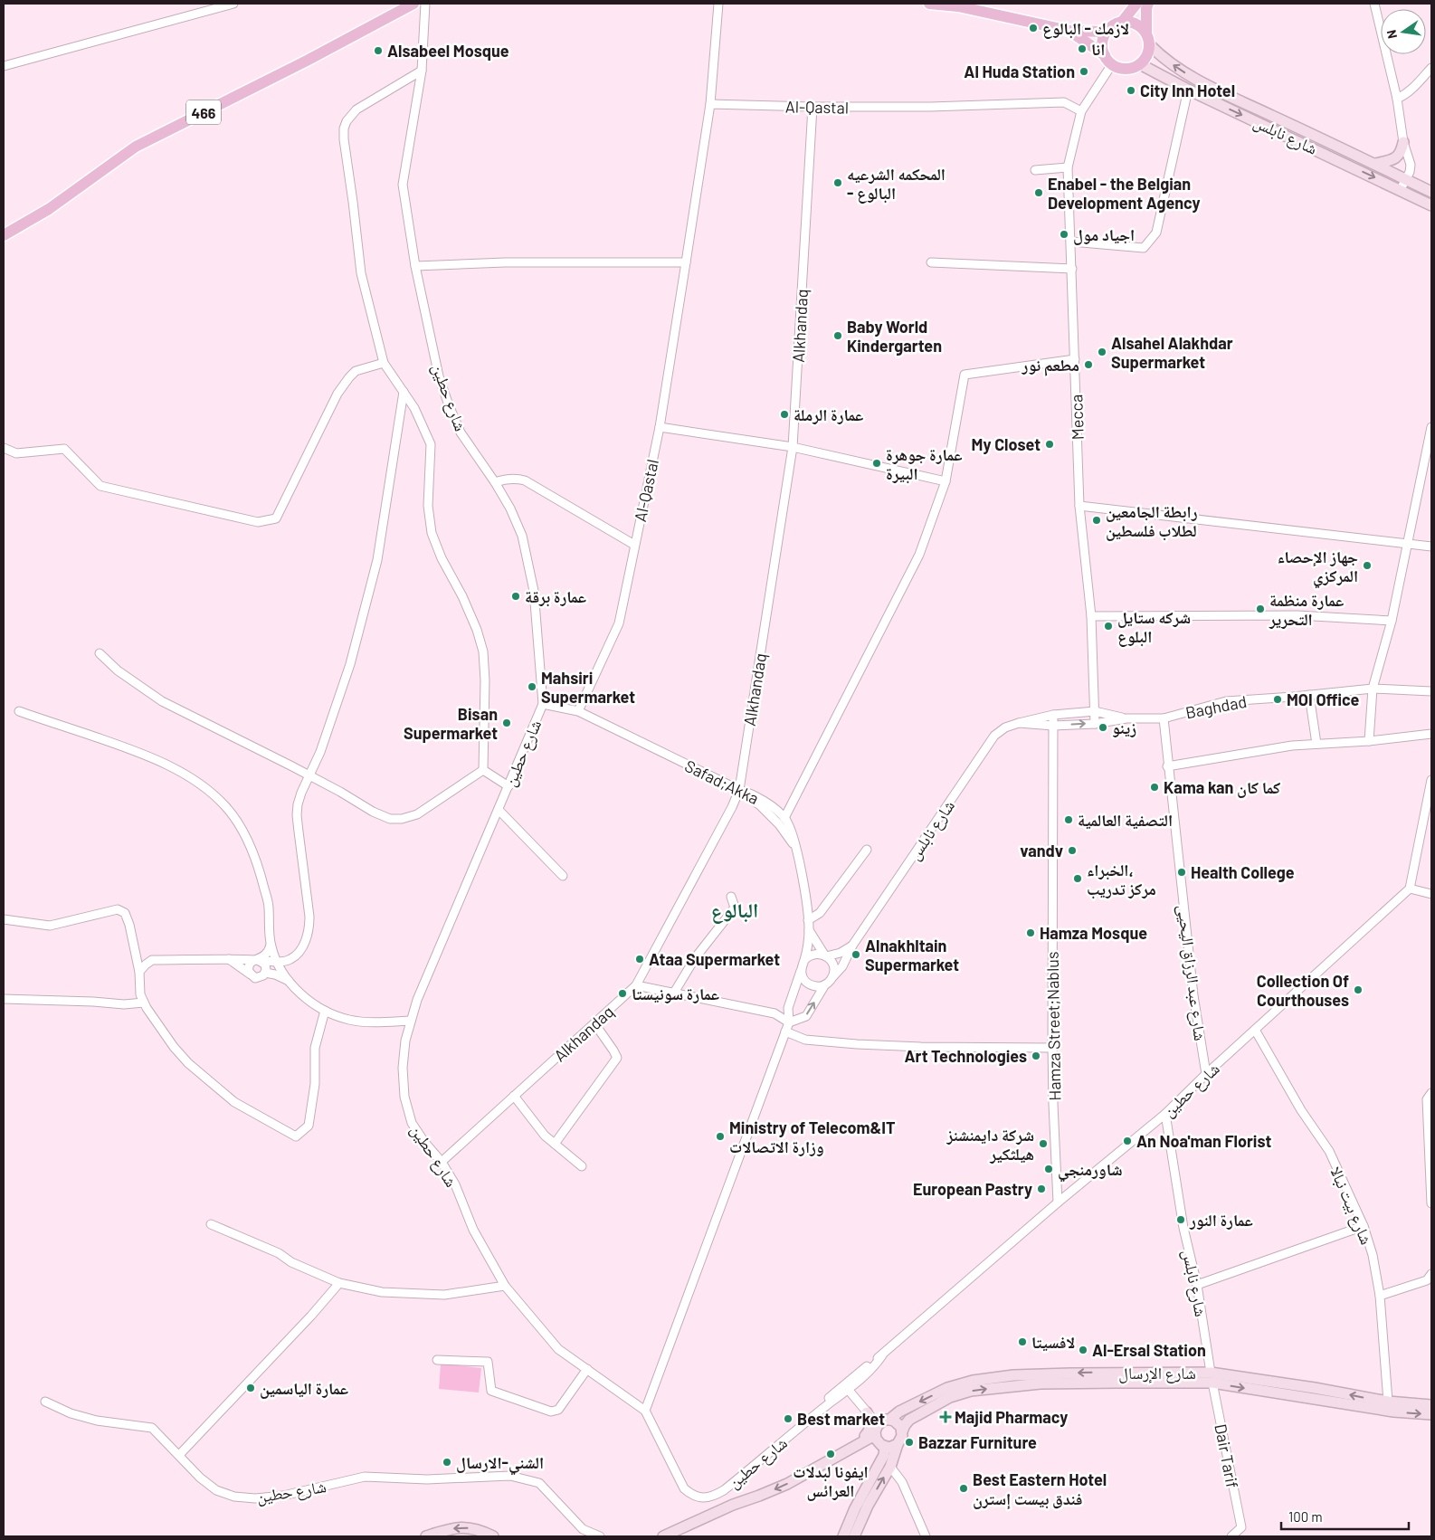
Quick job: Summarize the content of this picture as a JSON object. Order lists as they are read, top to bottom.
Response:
{
  "streets": {
    "main road": [
      "466",
      "شارع نابلس",
      "شارع الإرسال",
      "Dair Tarif"
    ],
    "street": [
      "Al-Qastal",
      "Alkhandaq",
      "شارع حطين",
      "Mecca",
      "Baghdad",
      "Safad;Akka",
      "شارع عبد الرزاق اليحيى",
      "Hamza Street;Nablus",
      "شارع بيت نبالا"
    ]
  },
  "crossings": [
    ["Al-Qastal", "Alkhandaq"],
    ["Al-Qastal", "Mecca"],
    ["Al-Qastal", "Safad;Akka"],
    ["شارع نابلس", "شارع حطين"],
    ["شارع نابلس", "Mecca"],
    ["شارع نابلس", "Hamza Street;Nablus"],
    ["شارع نابلس", "شارع الإرسال"],
    ["شارع نابلس", "Dair Tarif"],
    ["Alkhandaq", "شارع حطين"],
    ["Alkhandaq", "Safad;Akka"],
    ["شارع حطين", "Safad;Akka"],
    ["شارع حطين", "شارع عبد الرزاق اليحيى"],
    ["شارع حطين", "Hamza Street;Nablus"],
    ["شارع حطين", "شارع بيت نبالا"],
    ["Baghdad", "شارع عبد الرزاق اليحيى"],
    ["شارع بيت نبالا", "شارع الإرسال"],
    ["شارع الإرسال", "Dair Tarif"]
  ],
  "districts": ["البالوع"],
  "places": {
    "other": [
      "لازمك - البالوع",
      "انا",
      "Alsabeel Mosque",
      "Al Huda Station",
      "City Inn Hotel",
      "المحكمه الشرعيه - البالوع",
      "Enabel - the Belgian Development Agency",
      "اجياد مول",
      "Baby World Kindergarten",
      "Alsahel Alakhdar Supermarket",
      "مطعم نور",
      "عمارة الرملة",
      "My Closet",
      "عمارة جوهرة البيرة",
      "رابطة الجامعين لطلاب فلسطين",
      "جهاز الإحصاء المركزي",
      "عمارة برقة",
      "عمارة منظمة التحرير",
      "شركه ستايل البلوع",
      "Mahsiri Supermarket",
      "MOI Office",
      "Bisan Supermarket",
      "زينو",
      "Kama kan كما كان",
      "التصفية العالمية",
      "vandv",
      "Health College",
      "الخبراء، مركز تدريب",
      "Hamza Mosque",
      "Alnakhltain Supermarket",
      "Ataa Supermarket",
      "Collection Of Courthouses",
      "عمارة سونيستا",
      "Art Technologies",
      "Ministry of Telecom&IT وزارة الاتصالات",
      "An Noa'man Florist",
      "شركة دايمنشنز هيلثكير",
      "شاورمنجي",
      "European Pastry",
      "عمارة النور",
      "لافسيتا",
      "Al-Ersal Station",
      "عمارة الياسمين",
      "Best market",
      "Bazzar Furniture",
      "ايفونا لبدلات العرائس",
      "الشني-الارسال",
      "Best Eastern Hotel فندق بيست إسترن"
    ],
    "health": ["Majid Pharmacy"]
  },
  "scale_bar": "100 m",
  "north": "left"
}
